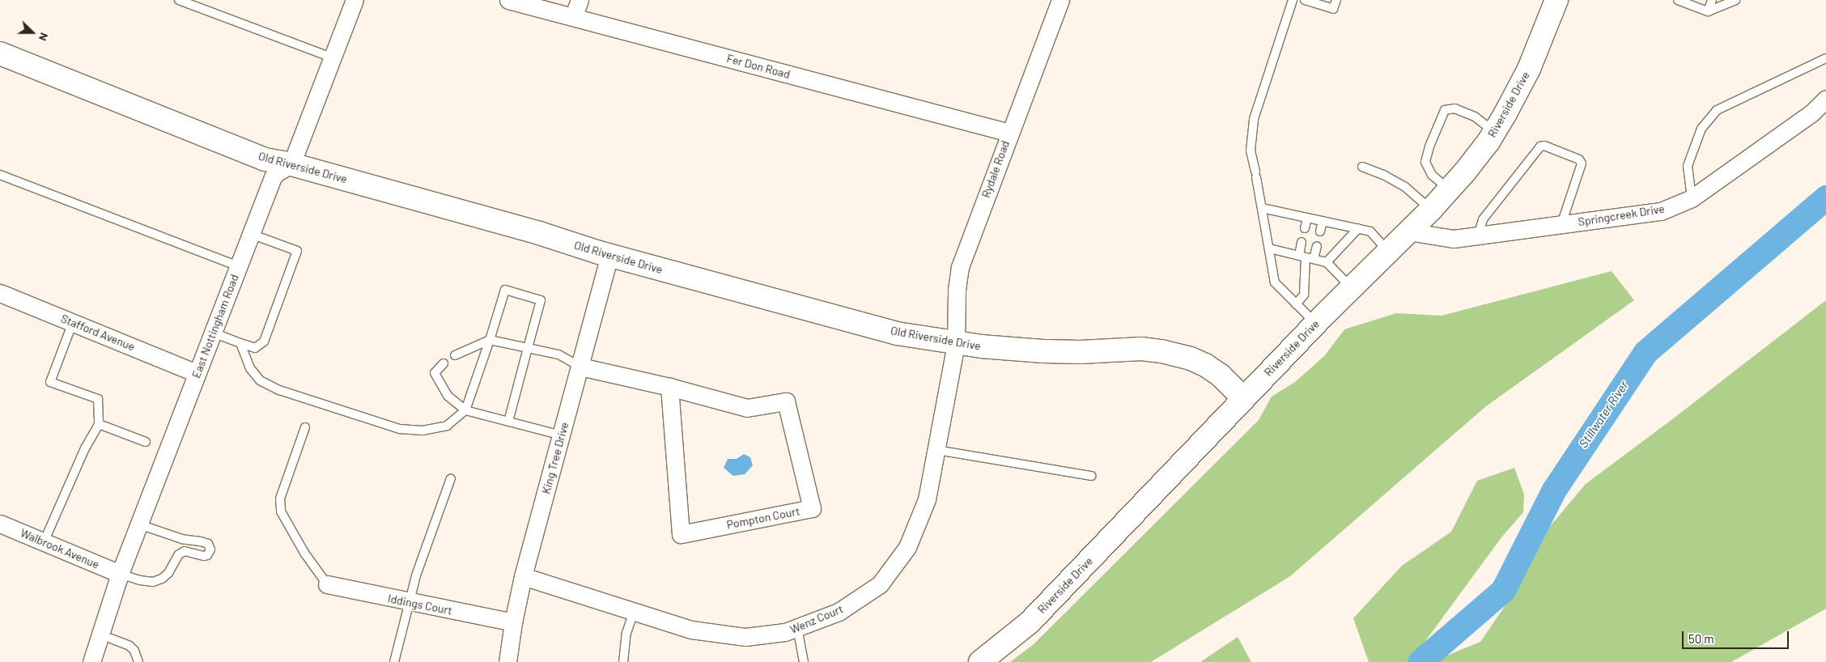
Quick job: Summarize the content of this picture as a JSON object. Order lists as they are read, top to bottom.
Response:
{
  "streets": {
    "street": [
      "Fer Don Road",
      "Riverside Drive",
      "Old Riverside Drive",
      "Rydale Road",
      "Springcreek Drive",
      "East Nottingham Road",
      "Stafford Avenue",
      "King Tree Drive",
      "Pompton Court",
      "Walbrook Avenue",
      "Iddings Court",
      "Wenz Court"
    ]
  },
  "crossings": [
    ["Fer Don Road", "Rydale Road"],
    ["Riverside Drive", "Old Riverside Drive"],
    ["Riverside Drive", "Springcreek Drive"],
    ["Old Riverside Drive", "Rydale Road"],
    ["Old Riverside Drive", "East Nottingham Road"],
    ["Old Riverside Drive", "King Tree Drive"],
    ["Old Riverside Drive", "Wenz Court"],
    ["Rydale Road", "Wenz Court"],
    ["East Nottingham Road", "Stafford Avenue"],
    ["East Nottingham Road", "Walbrook Avenue"],
    ["King Tree Drive", "Pompton Court"],
    ["King Tree Drive", "Iddings Court"],
    ["King Tree Drive", "Wenz Court"]
  ],
  "water": ["Stillwater River"],
  "scale_bar": "50 m",
  "north": "right"
}
